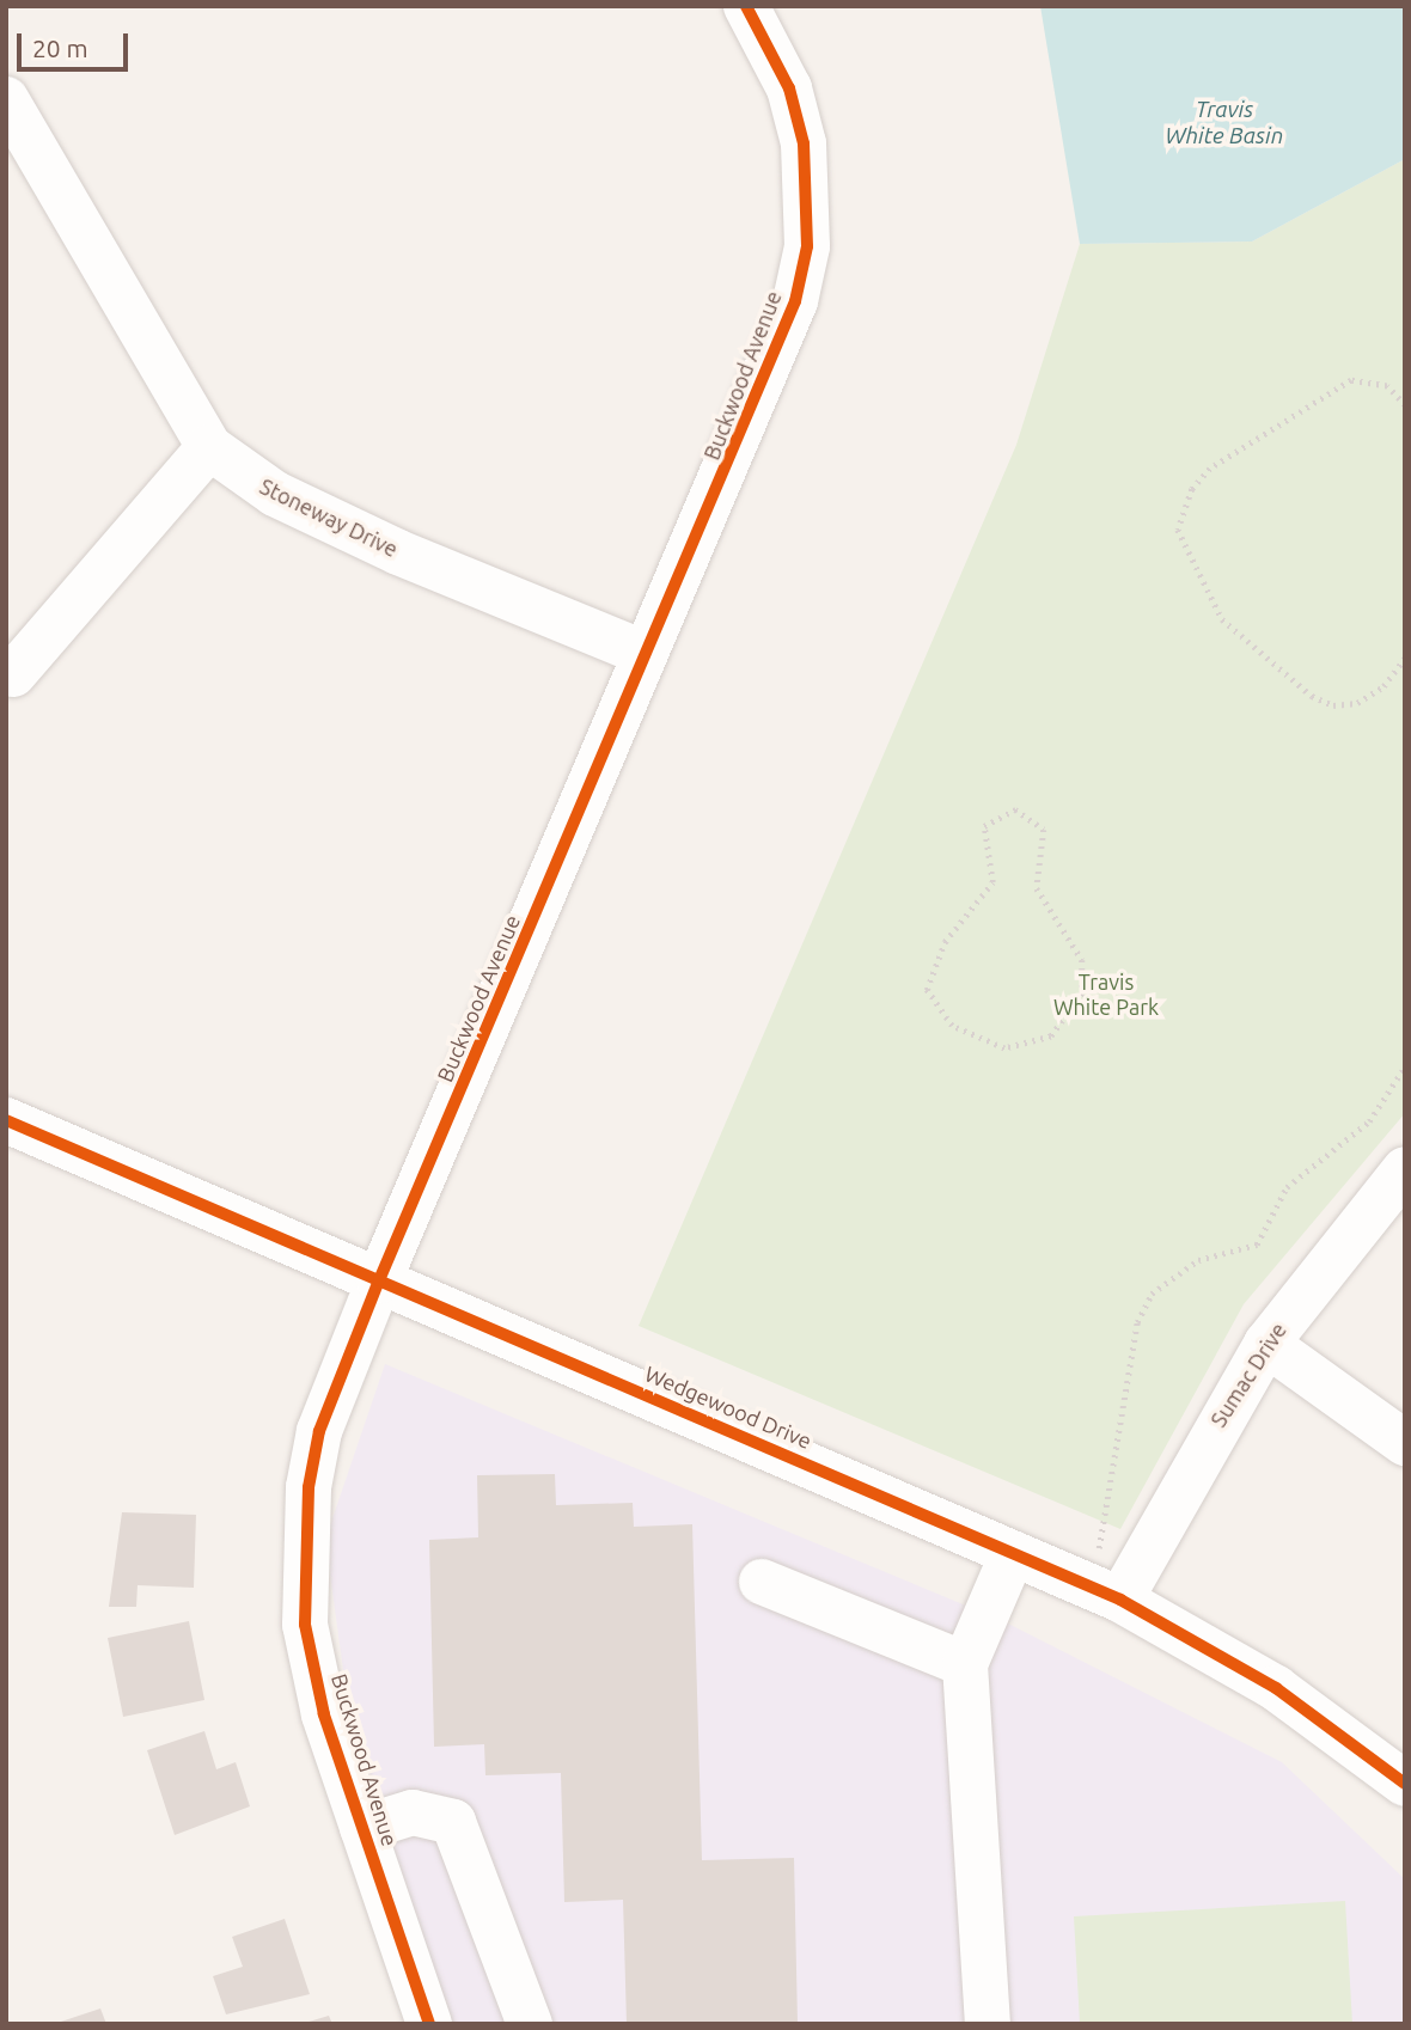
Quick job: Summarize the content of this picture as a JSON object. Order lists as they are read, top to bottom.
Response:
{
  "streets": {
    "street": [
      "Buckwood Avenue",
      "Stoneway Drive",
      "Sumac Drive",
      "Wedgewood Drive"
    ]
  },
  "crossings": [
    ["Buckwood Avenue", "Stoneway Drive"],
    ["Buckwood Avenue", "Wedgewood Drive"],
    ["Sumac Drive", "Wedgewood Drive"]
  ],
  "water": ["Travis White Basin"],
  "parks": ["Travis White Park"],
  "scale_bar": "20 m"
}
